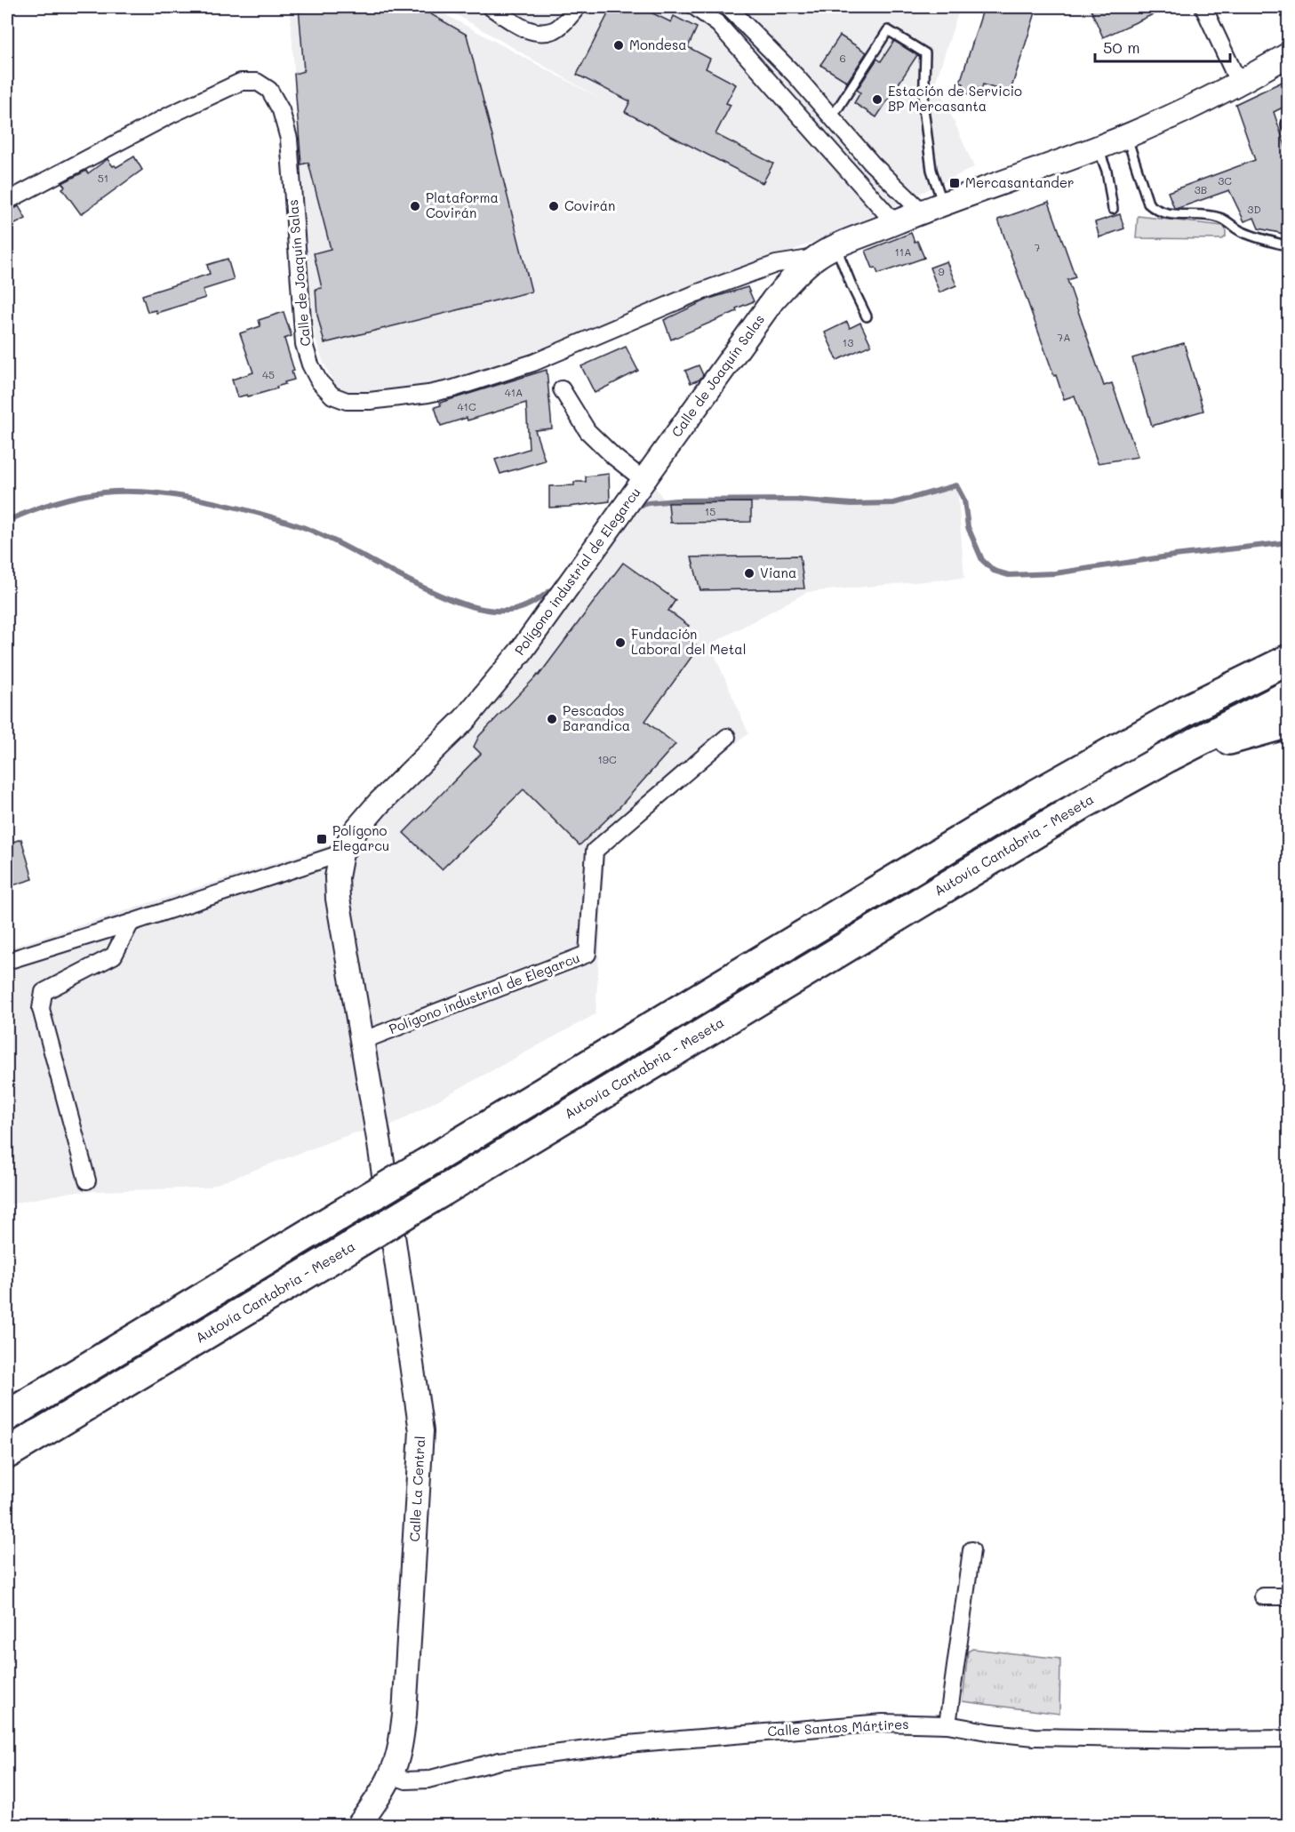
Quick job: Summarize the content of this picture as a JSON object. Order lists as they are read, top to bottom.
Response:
{
  "streets": {
    "highway": ["Autovía Cantabria - Meseta"],
    "street": [
      "Calle de Joaquín Salas",
      "Polígono industrial de Elegarcu",
      "Calle La Central",
      "Calle Santos Mártires"
    ]
  },
  "crossings": [
    ["Calle de Joaquín Salas", "Polígono industrial de Elegarcu"],
    ["Polígono industrial de Elegarcu", "Calle La Central"],
    ["Calle La Central", "Calle Santos Mártires"]
  ],
  "places": {
    "other": [
      "Mondesa",
      "Estación de Servicio BP Mercasanta",
      "Plataforma Covirán",
      "Covirán",
      "Viana",
      "Fundación Laboral del Metal",
      "Pescados Barandica"
    ],
    "transit": ["Mercasantander", "Polígono Elegarcu"]
  },
  "house_numbers": [
    "6",
    "51",
    "3C",
    "3B",
    "3D",
    "7",
    "11A",
    "9",
    "7A",
    "13",
    "45",
    "41A",
    "41C",
    "15",
    "19C"
  ],
  "scale_bar": "50 m"
}
